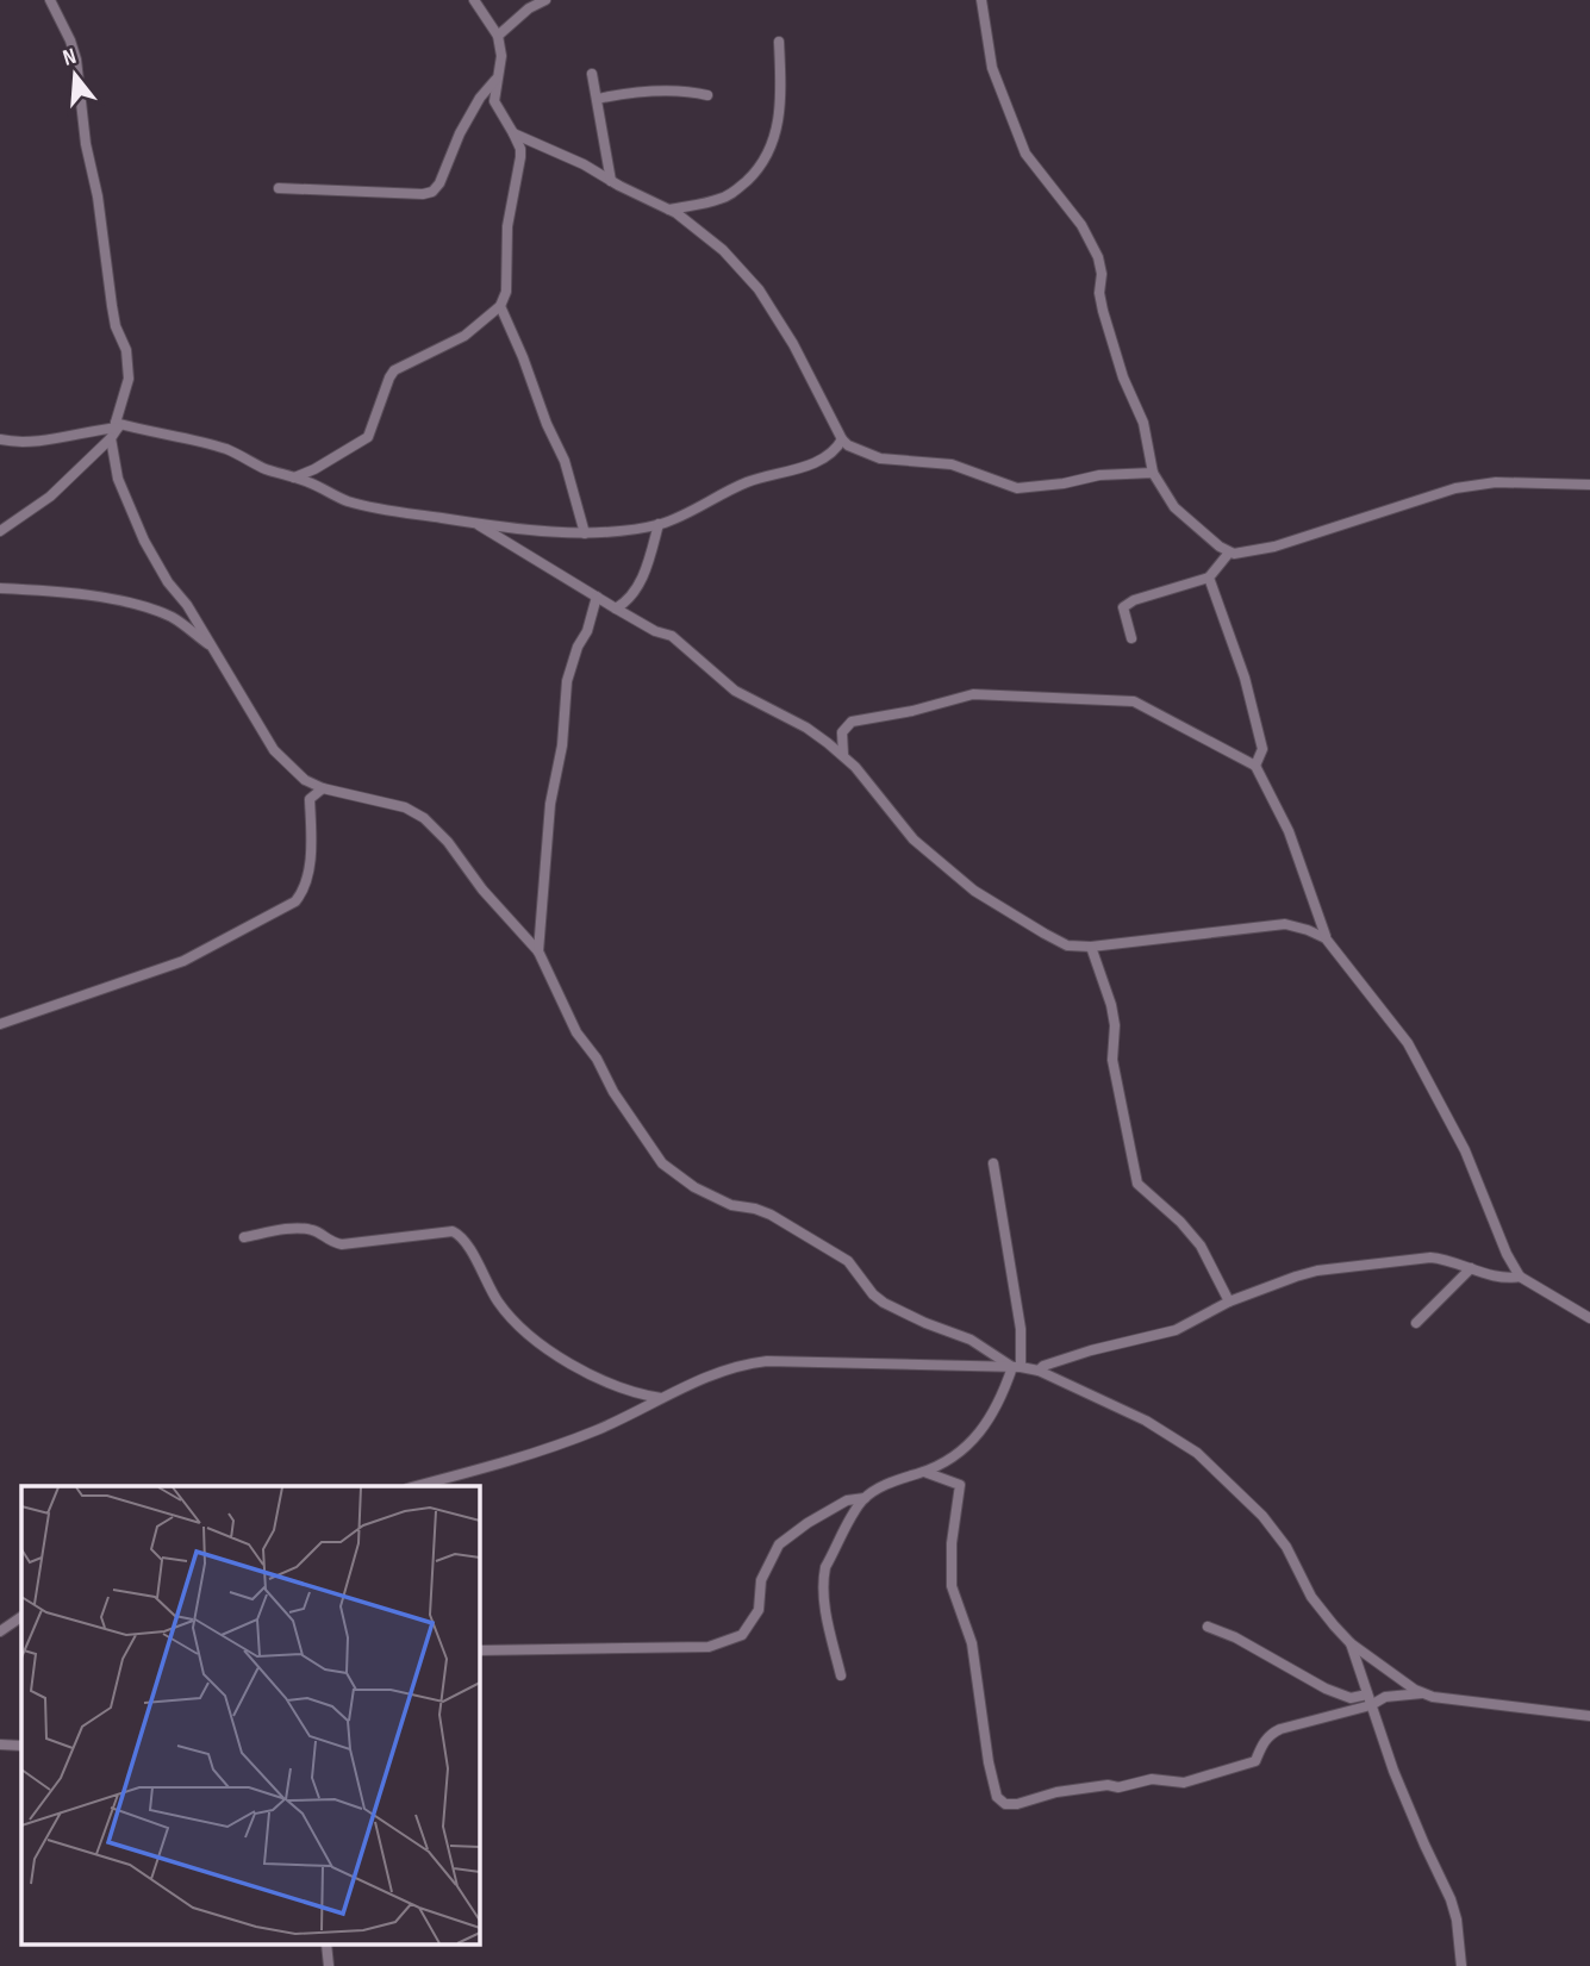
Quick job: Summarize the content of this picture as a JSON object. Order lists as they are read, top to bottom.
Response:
{
  "north": "top"
}
